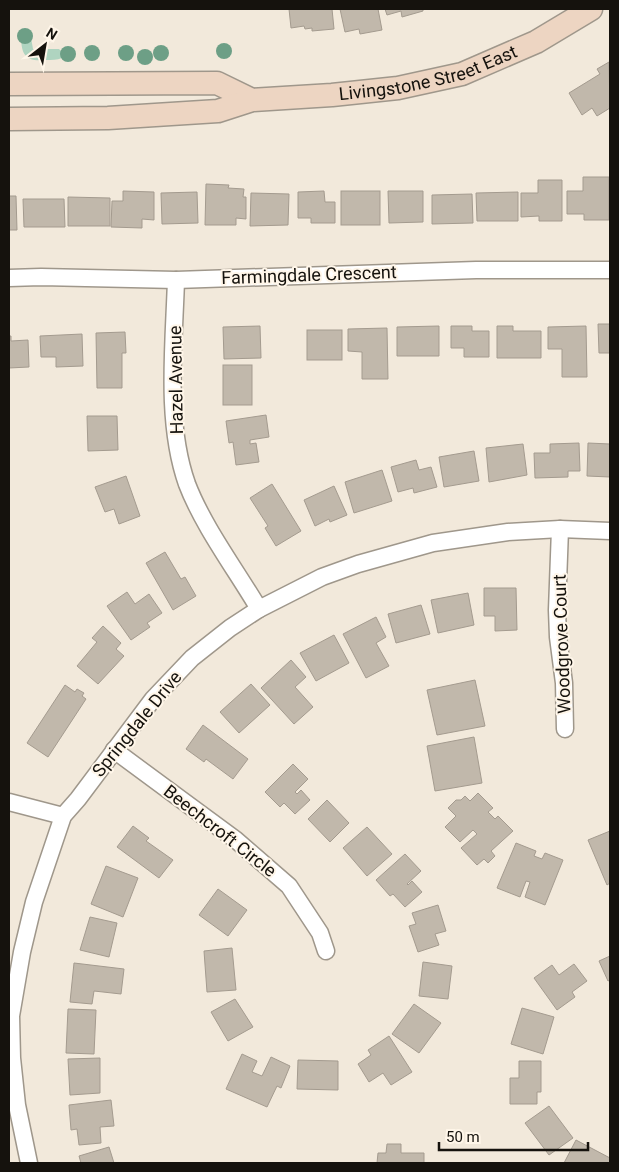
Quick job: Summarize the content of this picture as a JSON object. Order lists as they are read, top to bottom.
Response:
{
  "streets": {
    "street": [
      "Livingstone Street East",
      "Farmingdale Crescent",
      "Hazel Avenue",
      "Woodgrove Court",
      "Springdale Drive",
      "Beechcroft Circle"
    ]
  },
  "crossings": [
    ["Farmingdale Crescent", "Hazel Avenue"],
    ["Hazel Avenue", "Springdale Drive"],
    ["Woodgrove Court", "Springdale Drive"],
    ["Springdale Drive", "Beechcroft Circle"]
  ],
  "scale_bar": "50 m",
  "north": "top right"
}
